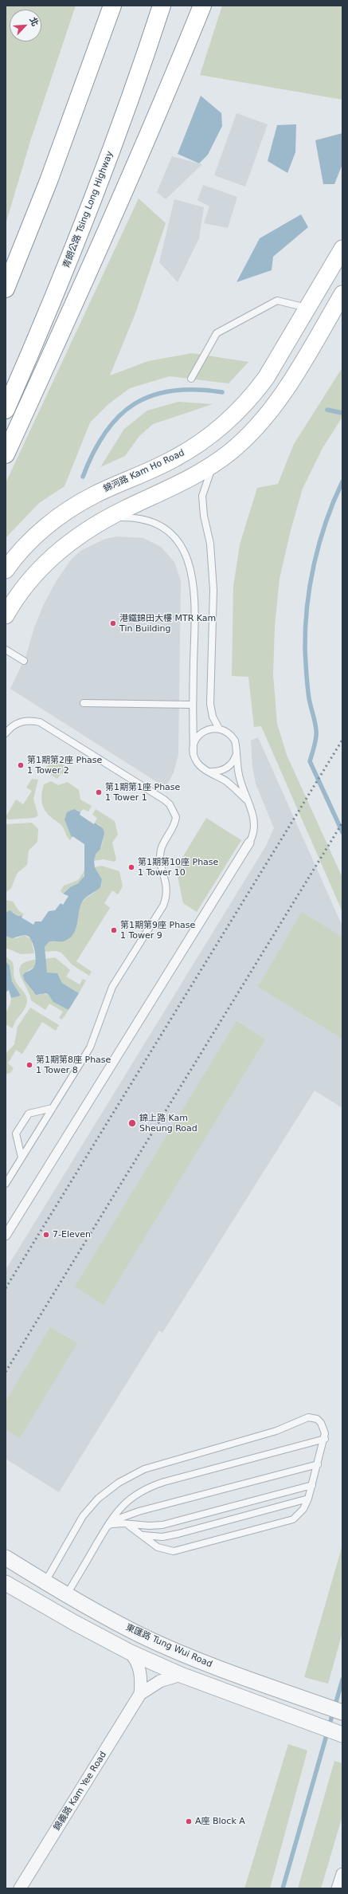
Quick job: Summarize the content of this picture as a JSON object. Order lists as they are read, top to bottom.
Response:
{
  "streets": {
    "highway": ["青朗公路 Tsing Long Highway"],
    "main road": ["錦河路 Kam Ho Road"],
    "street": ["東匯路 Tung Wui Road", "錦義路 Kam Yee Road"]
  },
  "places": [
    "港鐵錦田大樓 MTR Kam Tin Building",
    "第1期第2座 Phase 1 Tower 2",
    "第1期第1座 Phase 1 Tower 1",
    "第1期第10座 Phase 1 Tower 10",
    "第1期第9座 Phase 1 Tower 9",
    "第1期第8座 Phase 1 Tower 8",
    "錦上路 Kam Sheung Road",
    "7-Eleven",
    "A座 Block A"
  ],
  "north": "top right"
}
